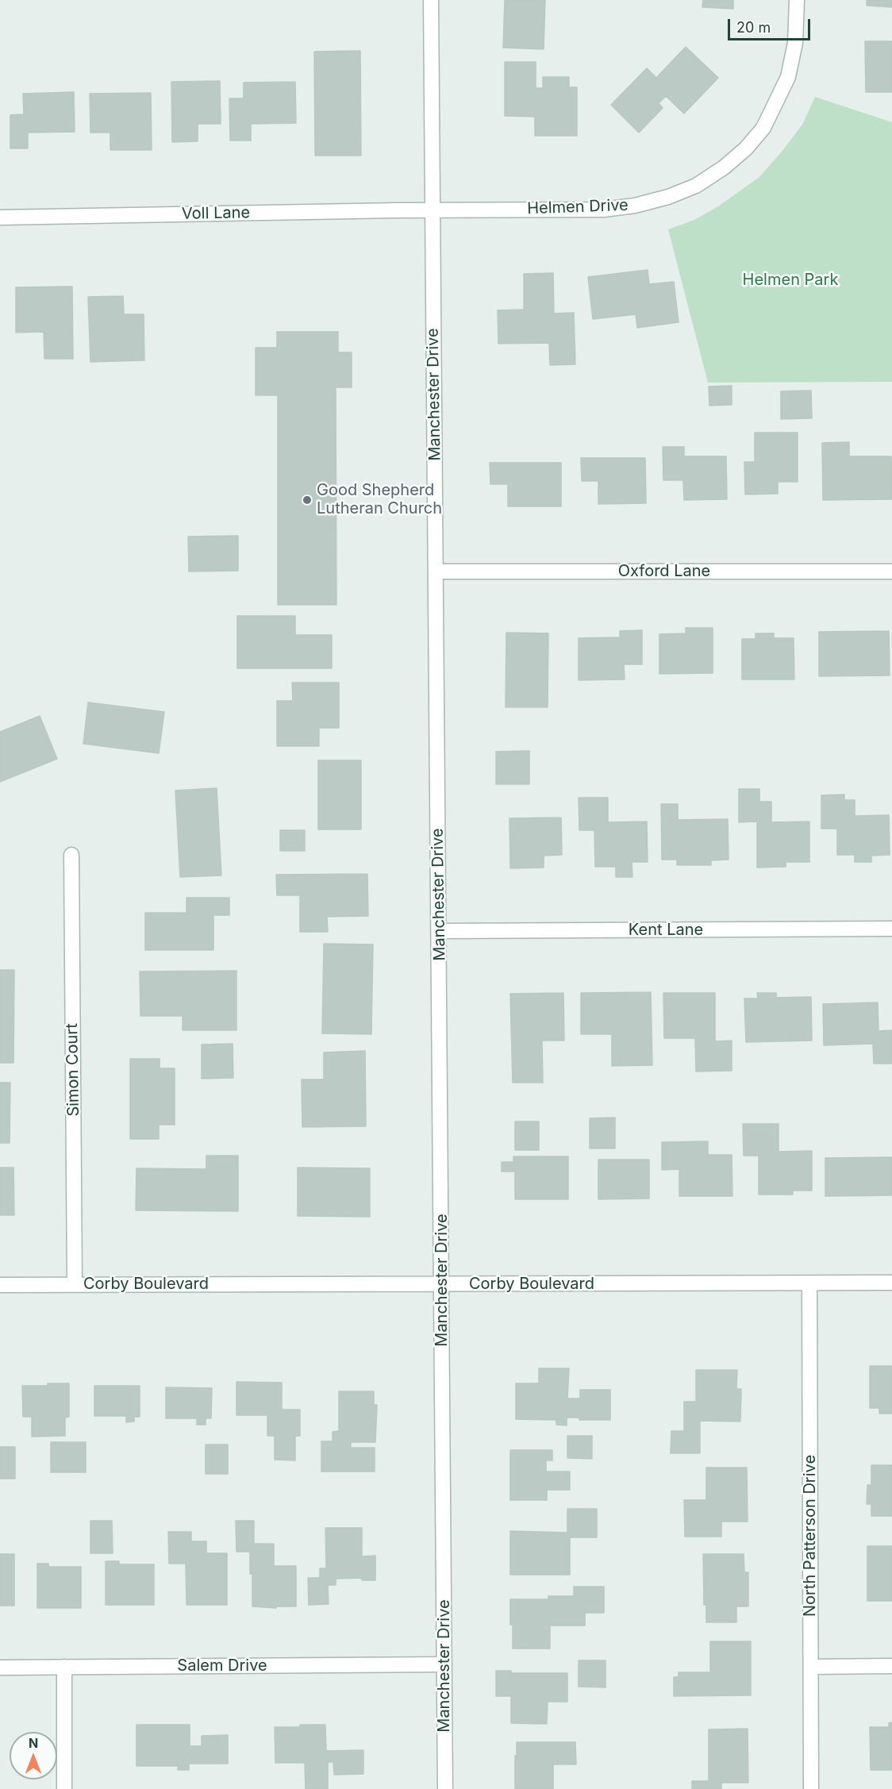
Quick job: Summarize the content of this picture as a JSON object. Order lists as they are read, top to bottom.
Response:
{
  "streets": {
    "street": [
      "Helmen Drive",
      "Voll Lane",
      "Manchester Drive",
      "Oxford Lane",
      "Kent Lane",
      "Simon Court",
      "Corby Boulevard",
      "North Patterson Drive",
      "Salem Drive"
    ]
  },
  "crossings": [
    ["Helmen Drive", "Voll Lane"],
    ["Helmen Drive", "Manchester Drive"],
    ["Voll Lane", "Manchester Drive"],
    ["Manchester Drive", "Oxford Lane"],
    ["Manchester Drive", "Kent Lane"],
    ["Manchester Drive", "Corby Boulevard"],
    ["Manchester Drive", "Salem Drive"],
    ["Simon Court", "Corby Boulevard"],
    ["Corby Boulevard", "North Patterson Drive"]
  ],
  "parks": ["Helmen Park"],
  "places": ["Good Shepherd Lutheran Church"],
  "scale_bar": "20 m",
  "north": "top"
}
